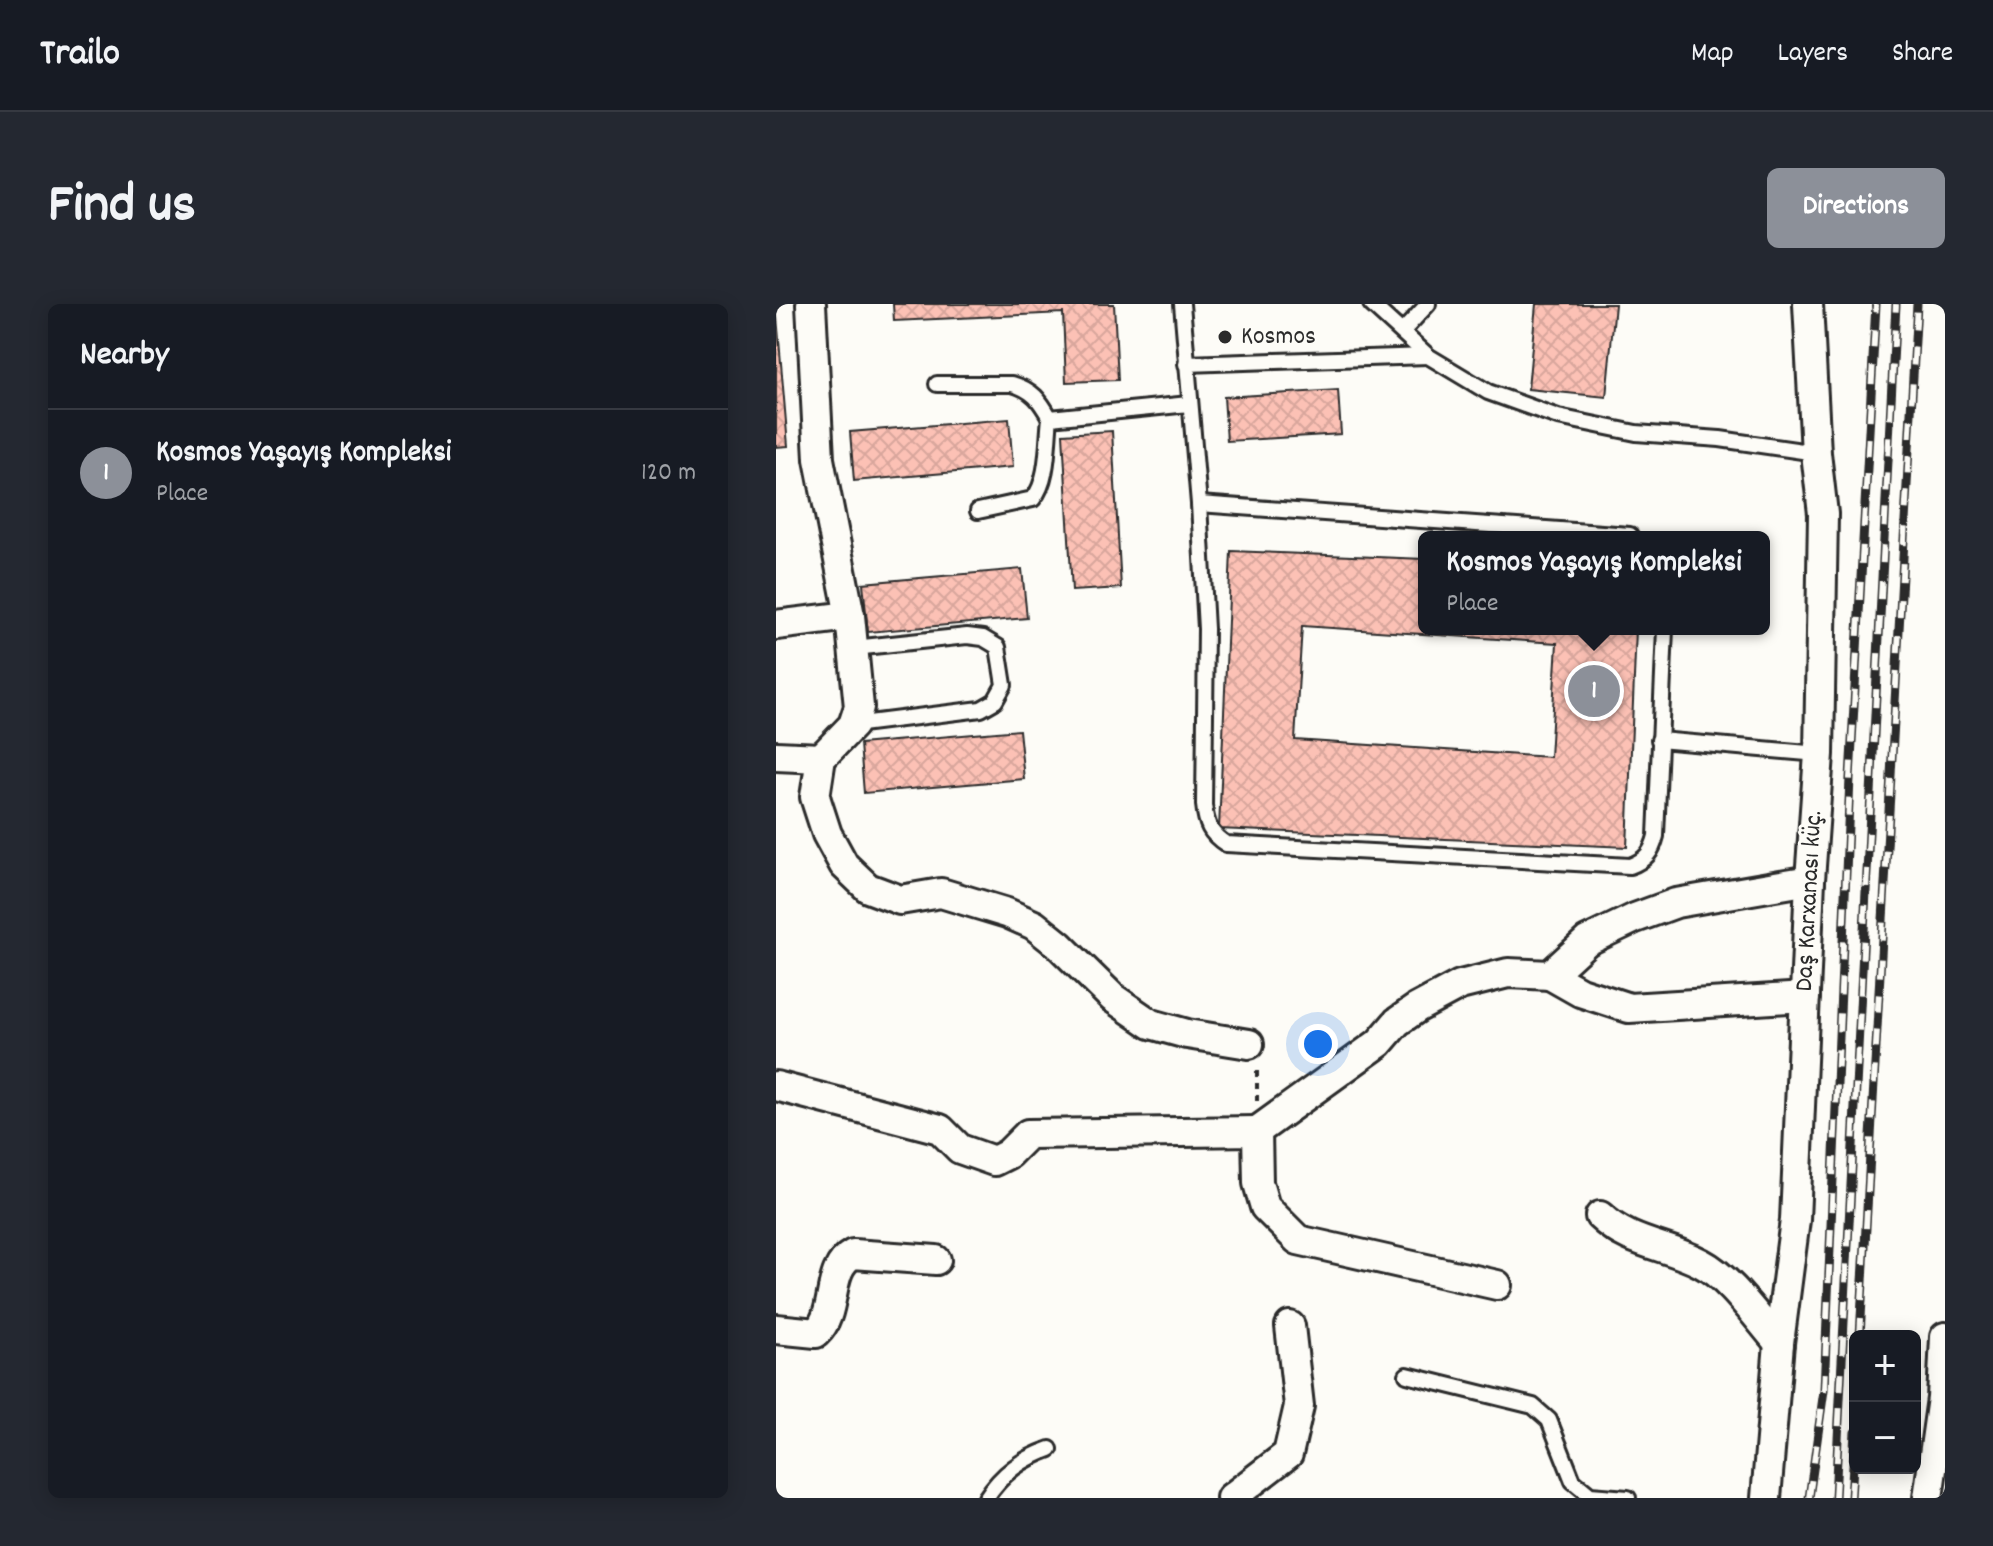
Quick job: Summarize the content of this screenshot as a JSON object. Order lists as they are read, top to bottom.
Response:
{
  "streets": {
    "street": ["Daş Karxanası küç."]
  },
  "places": ["Kosmos"],
  "page": {
    "header": "Trailo",
    "nav": ["Map", "Layers", "Share"],
    "title": "Find us",
    "buttons": "Directions",
    "heading": "Nearby",
    "list": [
      {
        "mark": "1",
        "name": "Kosmos Yaşayış Kompleksi",
        "note": "Place",
        "value": "120 m"
      }
    ],
    "popup": ["Kosmos Yaşayış Kompleksi", "Place"],
    "pins": "1",
    "map_buttons": ["+", "−"]
  }
}
